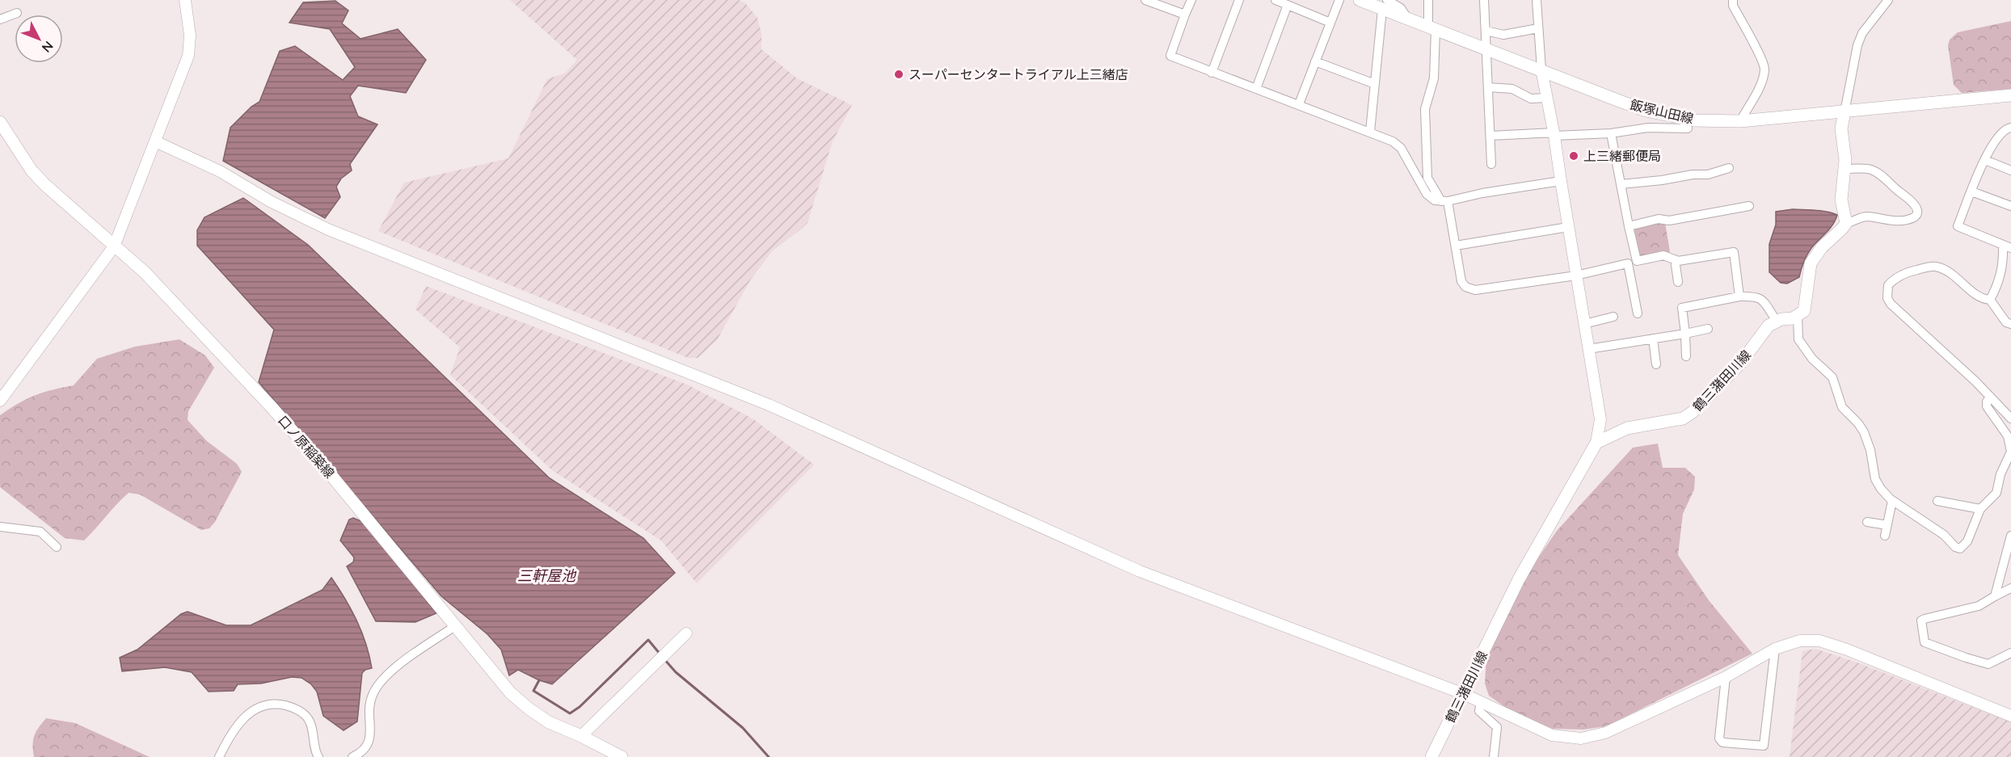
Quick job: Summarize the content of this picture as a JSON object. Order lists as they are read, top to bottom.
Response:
{
  "streets": {
    "main road": ["飯塚山田線", "鶴三潴田川線", "口ノ原稲築線"]
  },
  "water": ["三軒屋池"],
  "places": ["スーパーセンタートライアル上三緒店", "上三緒郵便局"],
  "north": "bottom right"
}
